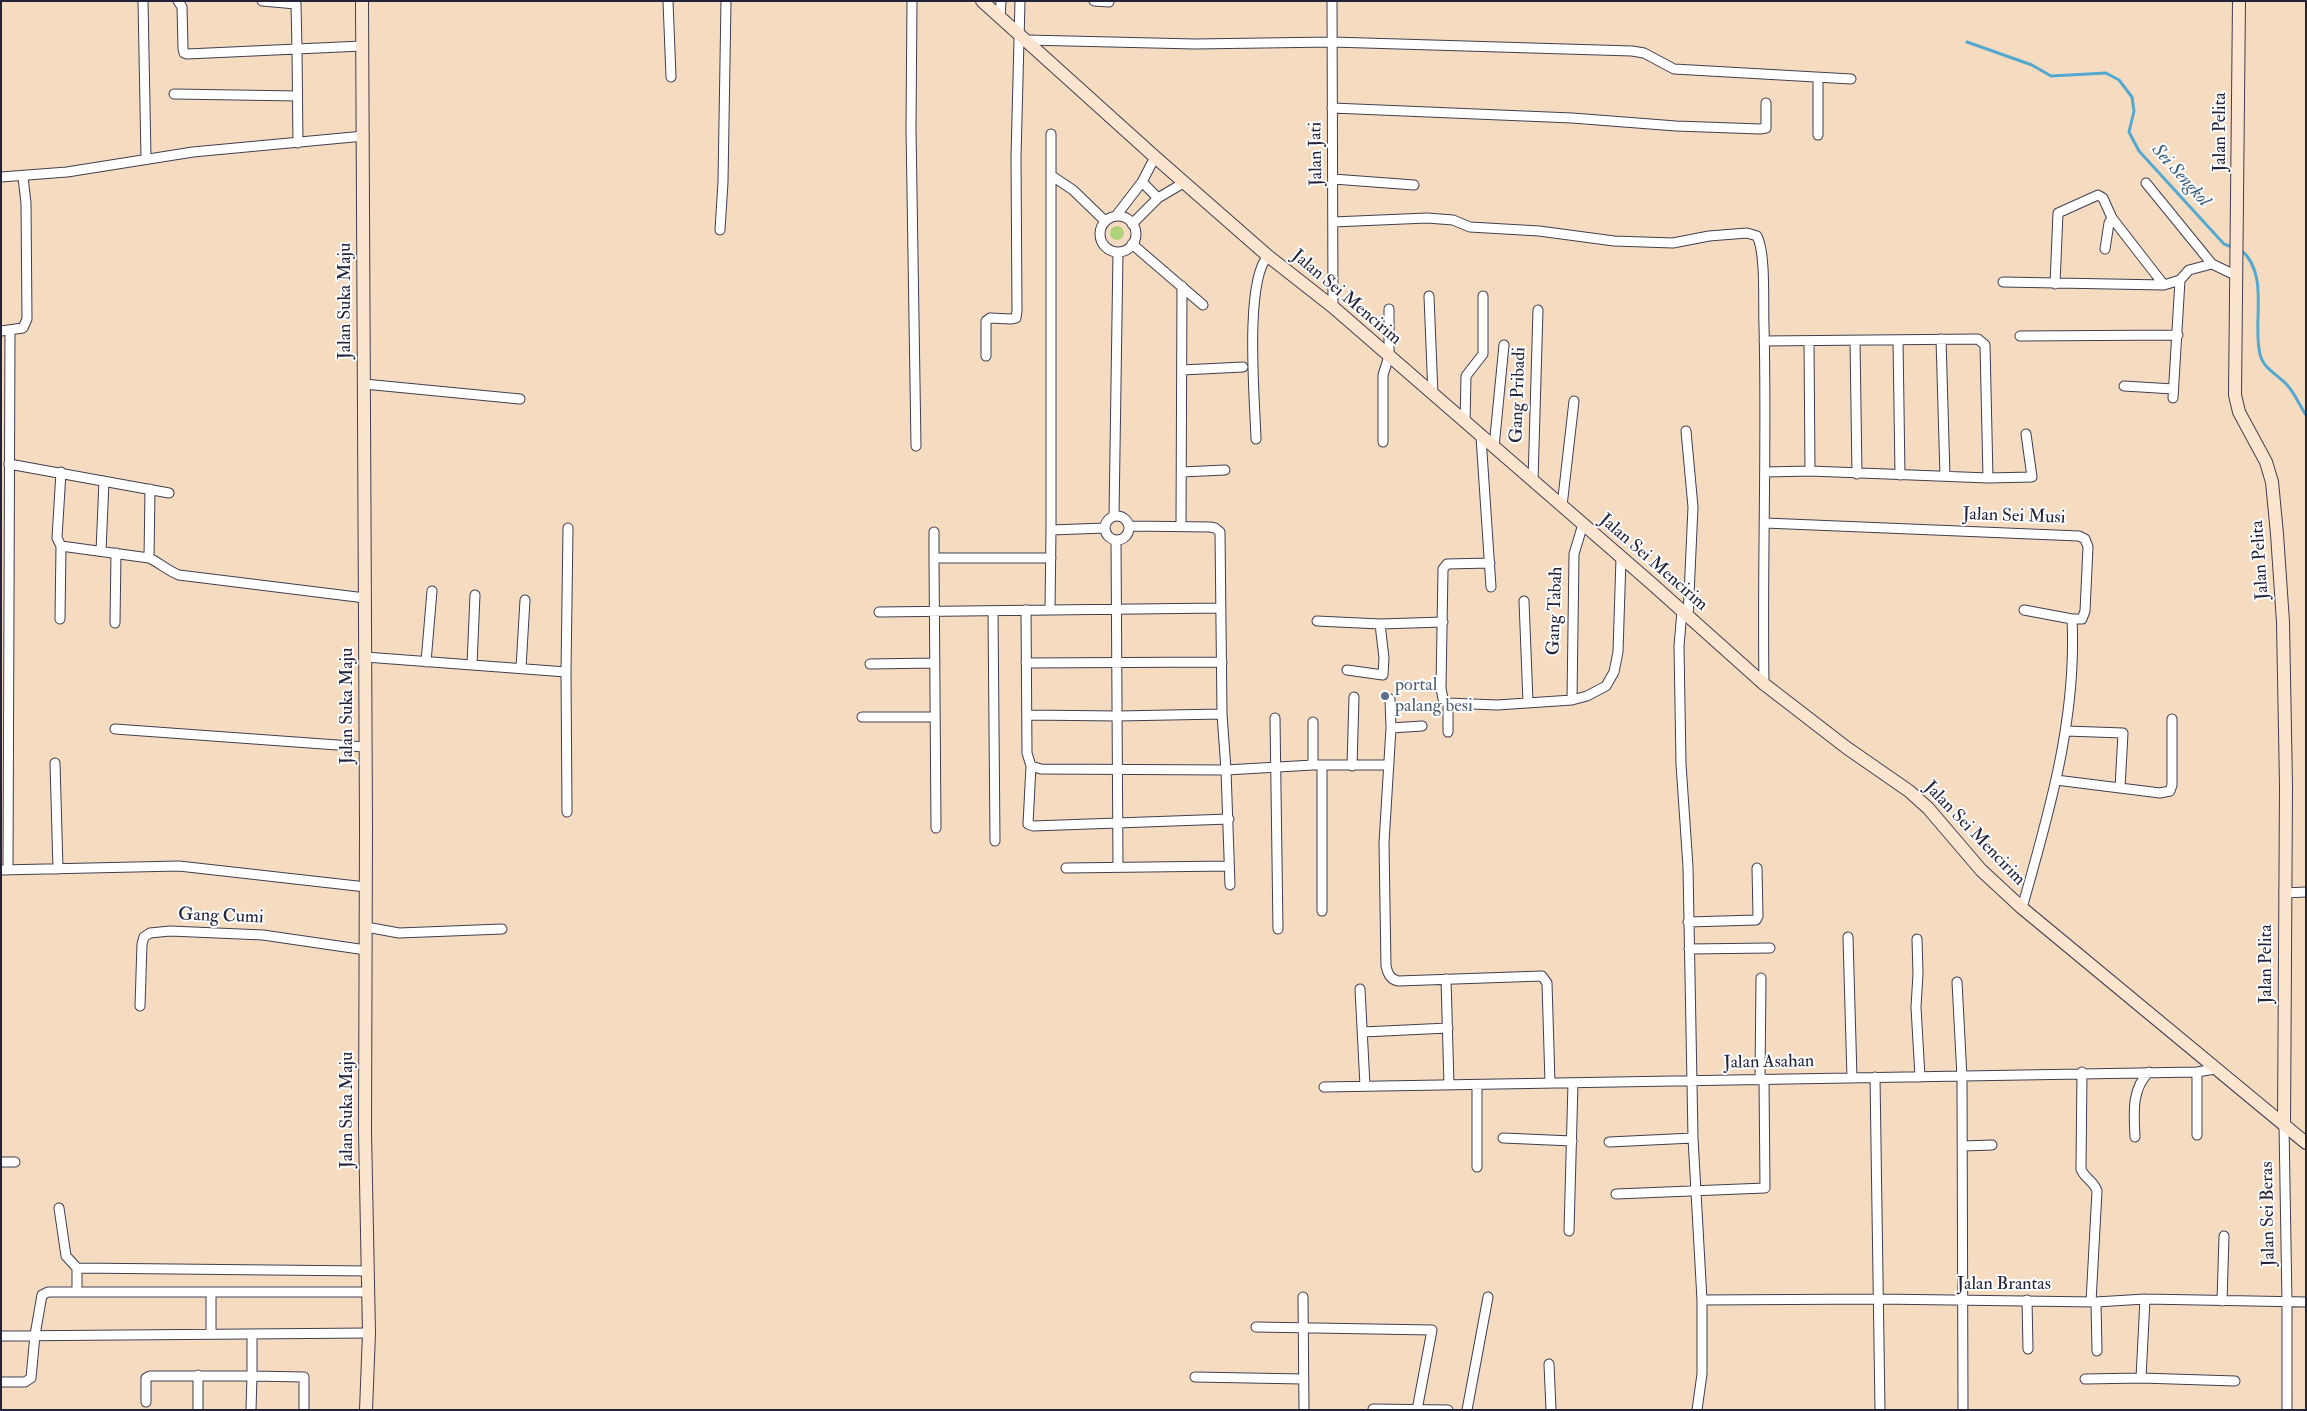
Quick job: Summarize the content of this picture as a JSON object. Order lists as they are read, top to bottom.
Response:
{
  "streets": {
    "street": [
      "Jalan Pelita",
      "Jalan Jati",
      "Jalan Sei Mencirim",
      "Jalan Suka Maju",
      "Gang Pribadi",
      "Jalan Sei Musi",
      "Gang Tabah",
      "Gang Cumi",
      "Jalan Asahan",
      "Jalan Sei Beras",
      "Jalan Brantas"
    ]
  },
  "crossings": [
    ["Jalan Pelita", "Jalan Sei Mencirim"],
    ["Jalan Pelita", "Jalan Sei Beras"],
    ["Jalan Jati", "Jalan Sei Mencirim"],
    ["Jalan Sei Mencirim", "Gang Pribadi"],
    ["Jalan Sei Mencirim", "Gang Tabah"],
    ["Jalan Sei Mencirim", "Jalan Asahan"],
    ["Jalan Sei Mencirim", "Jalan Sei Beras"],
    ["Jalan Suka Maju", "Gang Cumi"],
    ["Jalan Sei Beras", "Jalan Brantas"]
  ],
  "water": ["Sei Sengkol"],
  "places": ["portal palang besi"]
}
